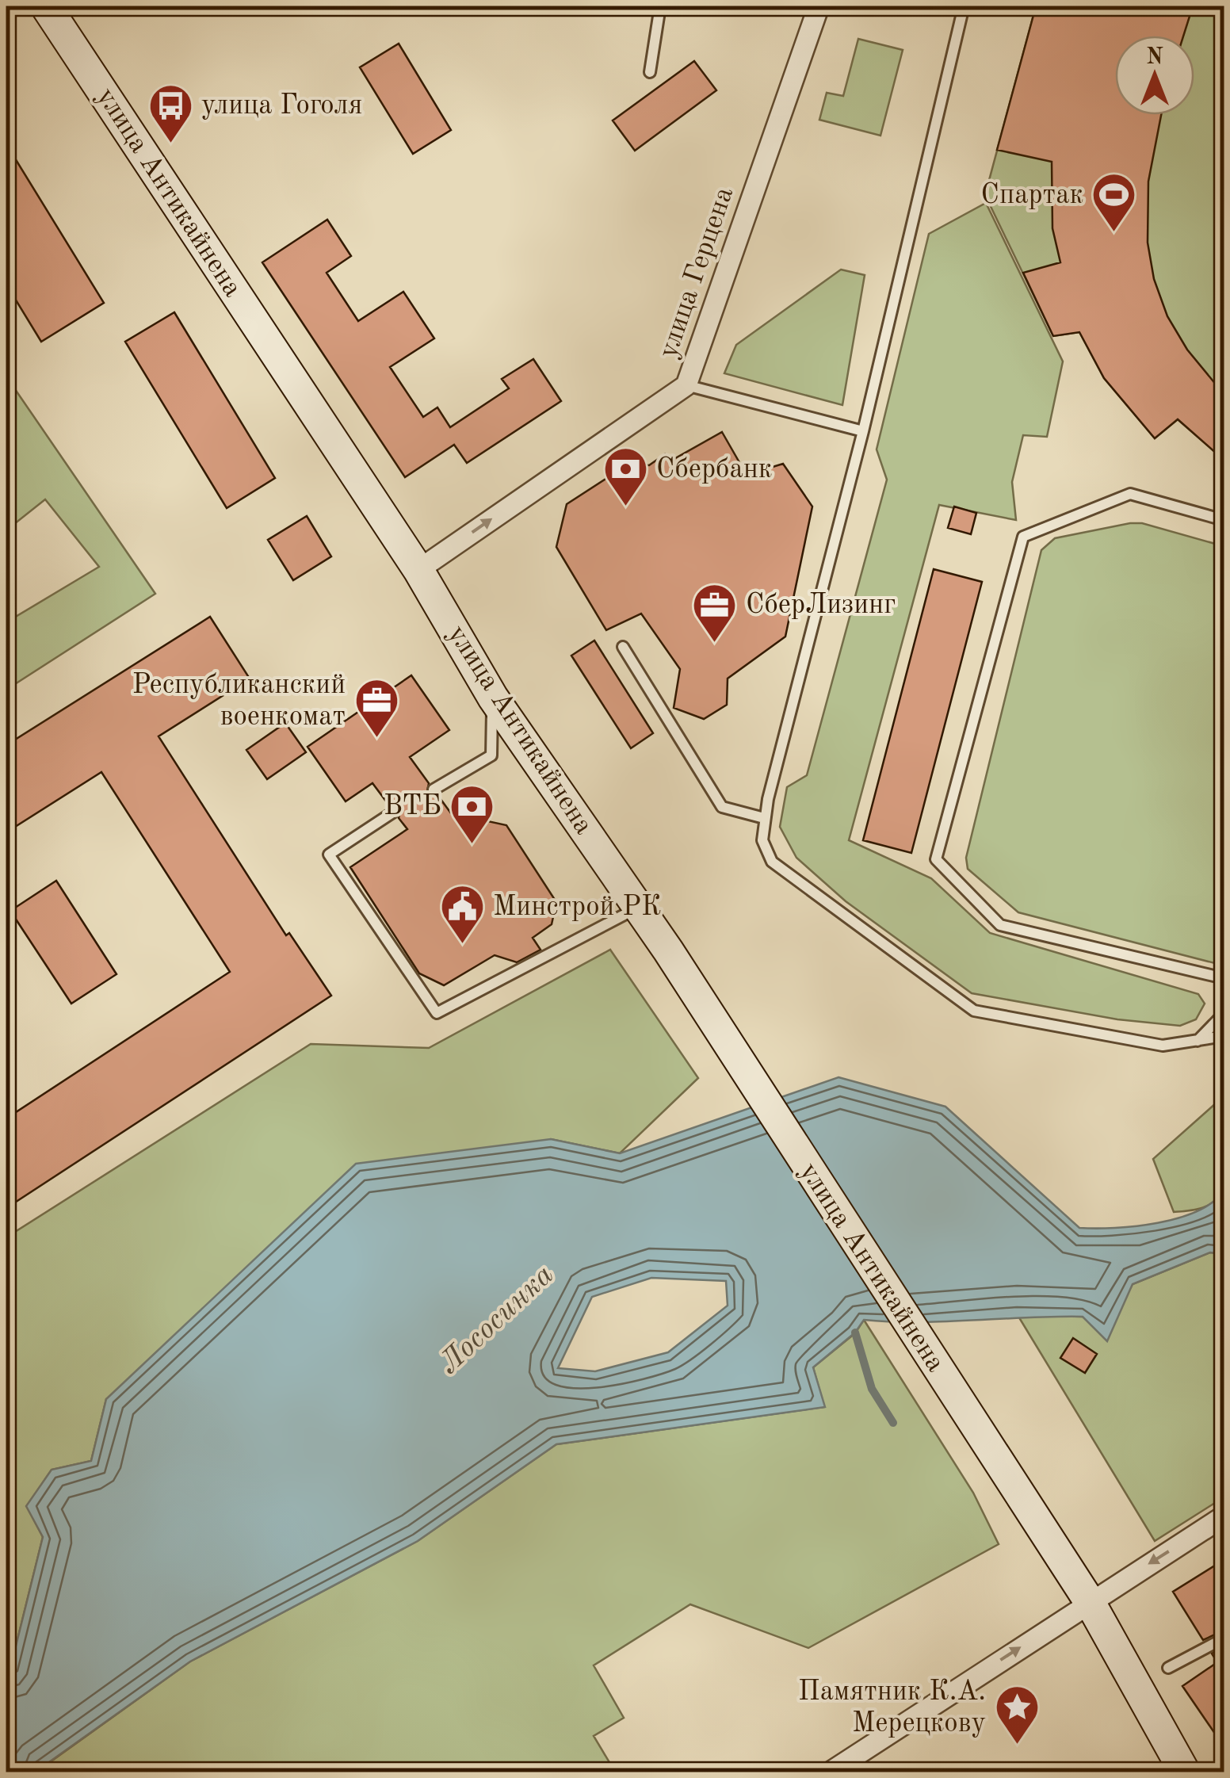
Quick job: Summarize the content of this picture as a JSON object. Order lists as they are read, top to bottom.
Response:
{
  "streets": {
    "main road": ["улица Антикайнена"],
    "street": ["улица Герцена"]
  },
  "crossings": [
    ["улица Антикайнена", "улица Герцена"]
  ],
  "one_way": ["улица Герцена"],
  "water": ["Лососинка"],
  "places": {
    "bus stop": ["улица Гоголя"],
    "sports": ["Спартак"],
    "bank": ["Сбербанк", "ВТБ"],
    "office": ["СберЛизинг", "Республиканский военкомат"],
    "public building": ["Минстрой РК"],
    "place": ["Памятник К.А. Мерецкову"]
  },
  "north": "top"
}
